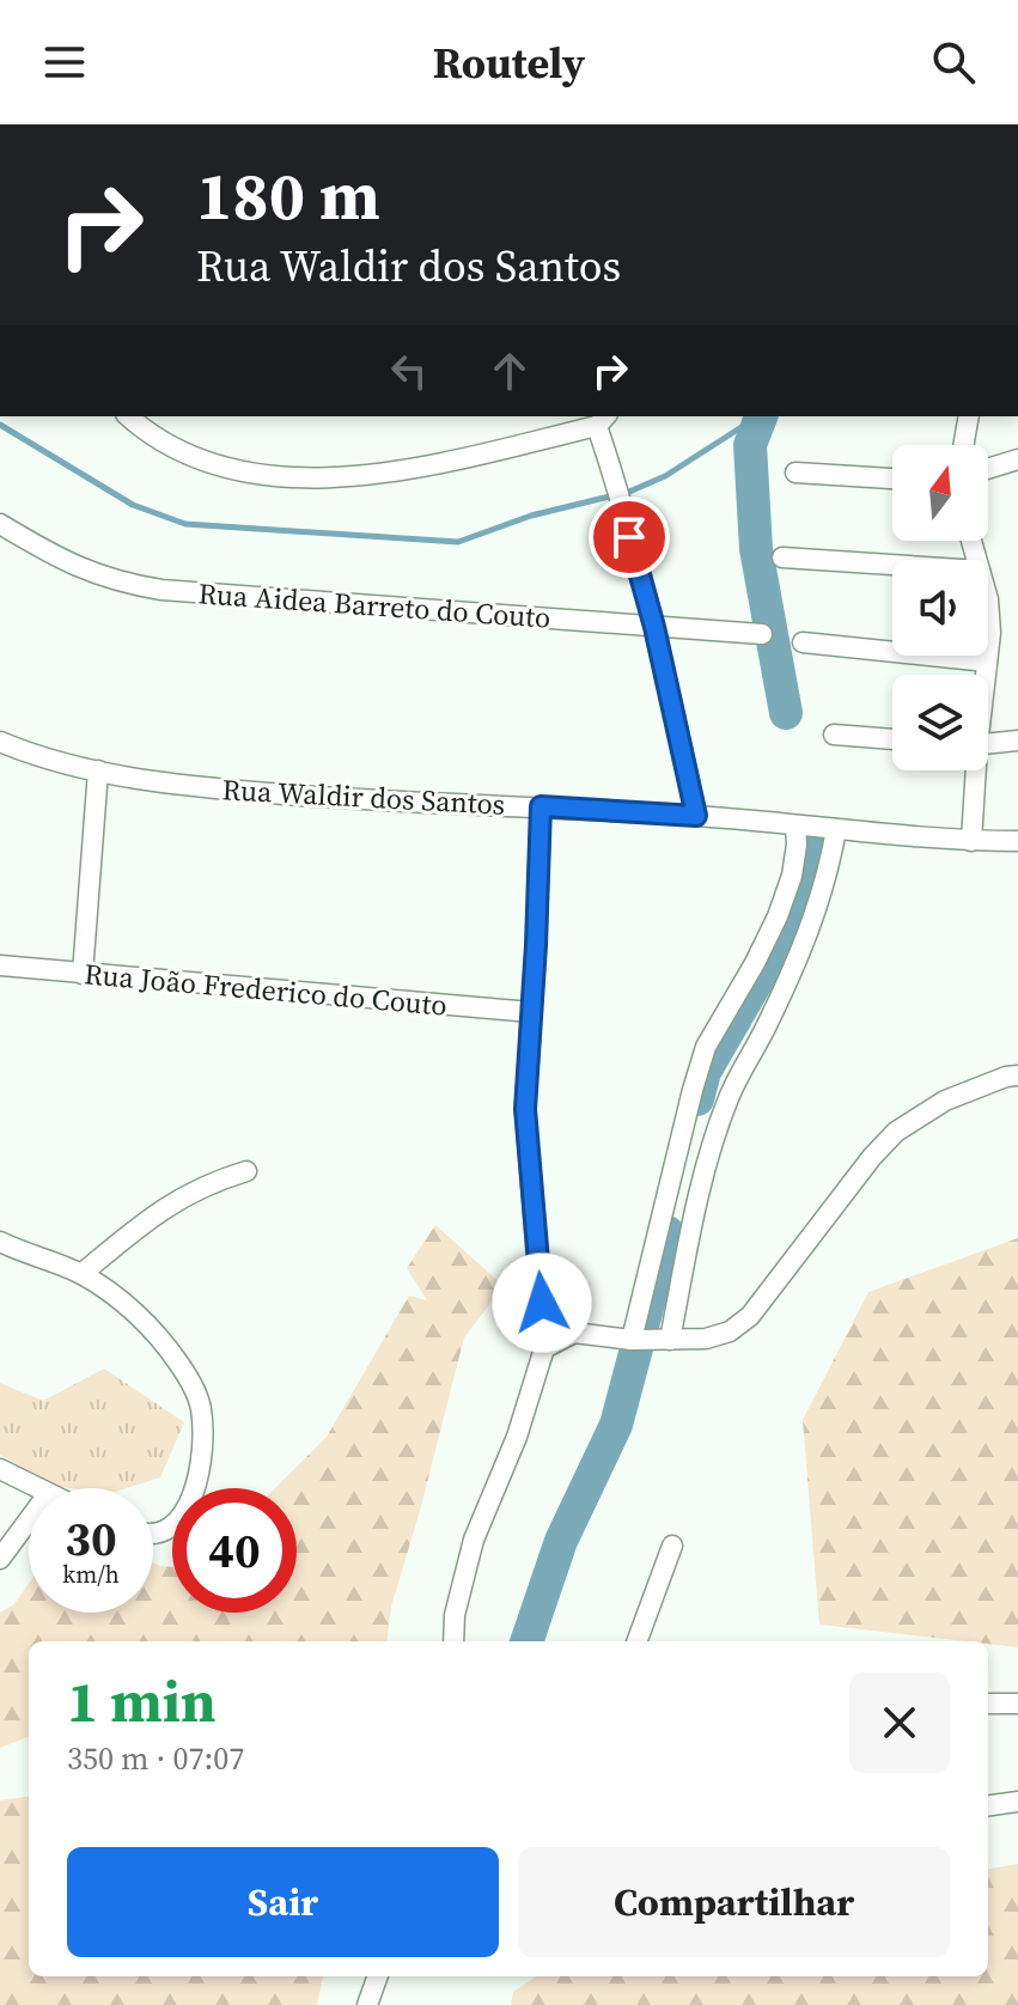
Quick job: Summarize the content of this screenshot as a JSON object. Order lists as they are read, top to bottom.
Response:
{
  "streets": {
    "street": ["Rua Aidea Barreto do Couto", "Rua Waldir dos Santos", "Rua João Frederico do Couto"]
  },
  "north": "top",
  "page": {
    "header": "Routely",
    "turn": ["180 m", "Rua Waldir dos Santos"],
    "speed": "30 km/h",
    "limit": "40",
    "heading": ["1 min", "350 m · 07:07"],
    "buttons": ["Sair", "Compartilhar"]
  }
}
